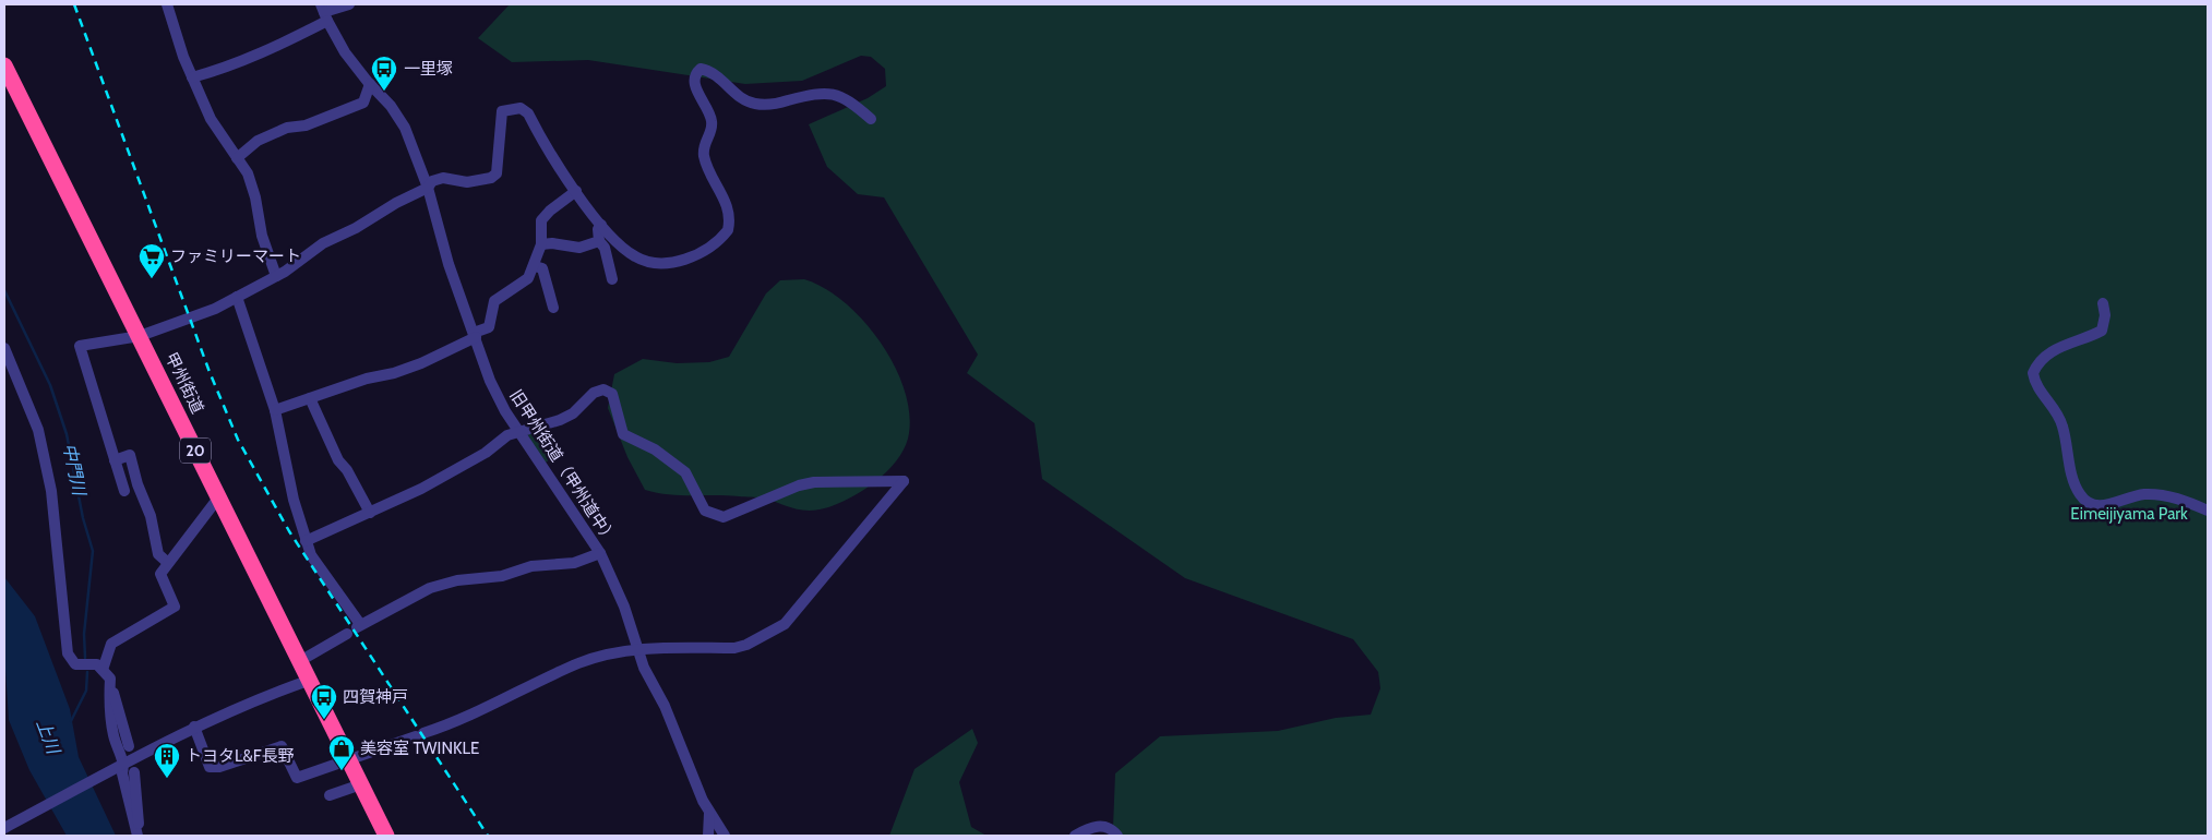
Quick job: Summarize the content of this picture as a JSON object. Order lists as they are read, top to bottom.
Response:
{
  "streets": {
    "highway": ["甲州街道", "20"],
    "street": ["旧甲州街道（甲州道中）"]
  },
  "water": ["中門川", "上川"],
  "parks": ["Eimeijiyama Park"],
  "places": {
    "bus stop": ["一里塚", "四賀神戸"],
    "supermarket": ["ファミリーマート"],
    "shop": ["美容室 TWINKLE"],
    "building": ["トヨタL&F長野"]
  }
}
